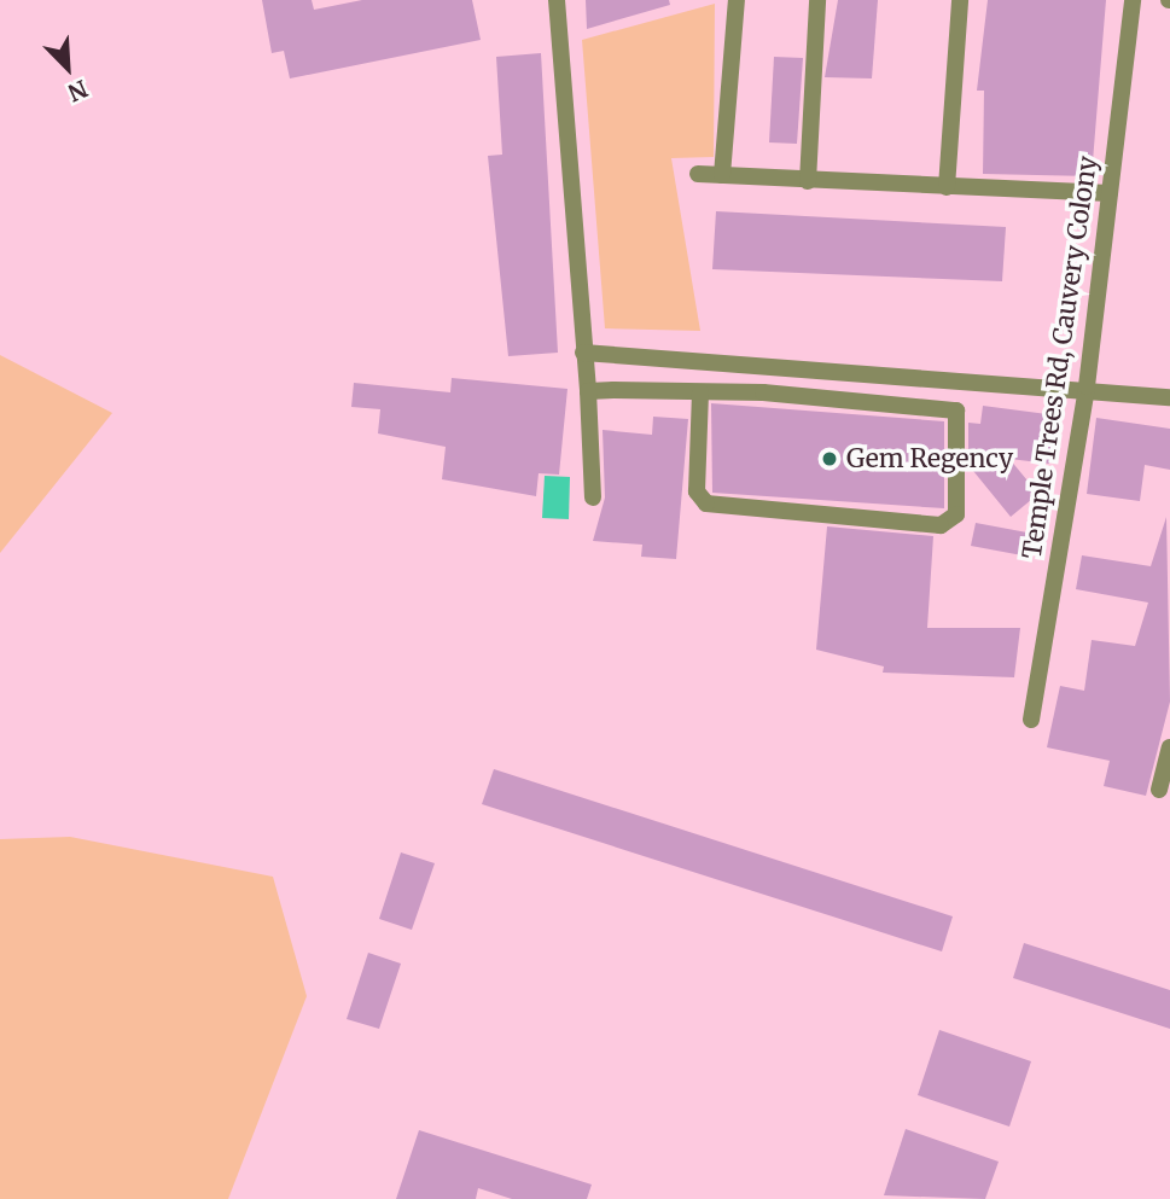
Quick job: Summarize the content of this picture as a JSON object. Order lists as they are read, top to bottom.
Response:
{
  "streets": {
    "street": ["Temple Trees Rd, Cauvery Colony"]
  },
  "places": ["Gem Regency"],
  "north": "bottom right"
}
